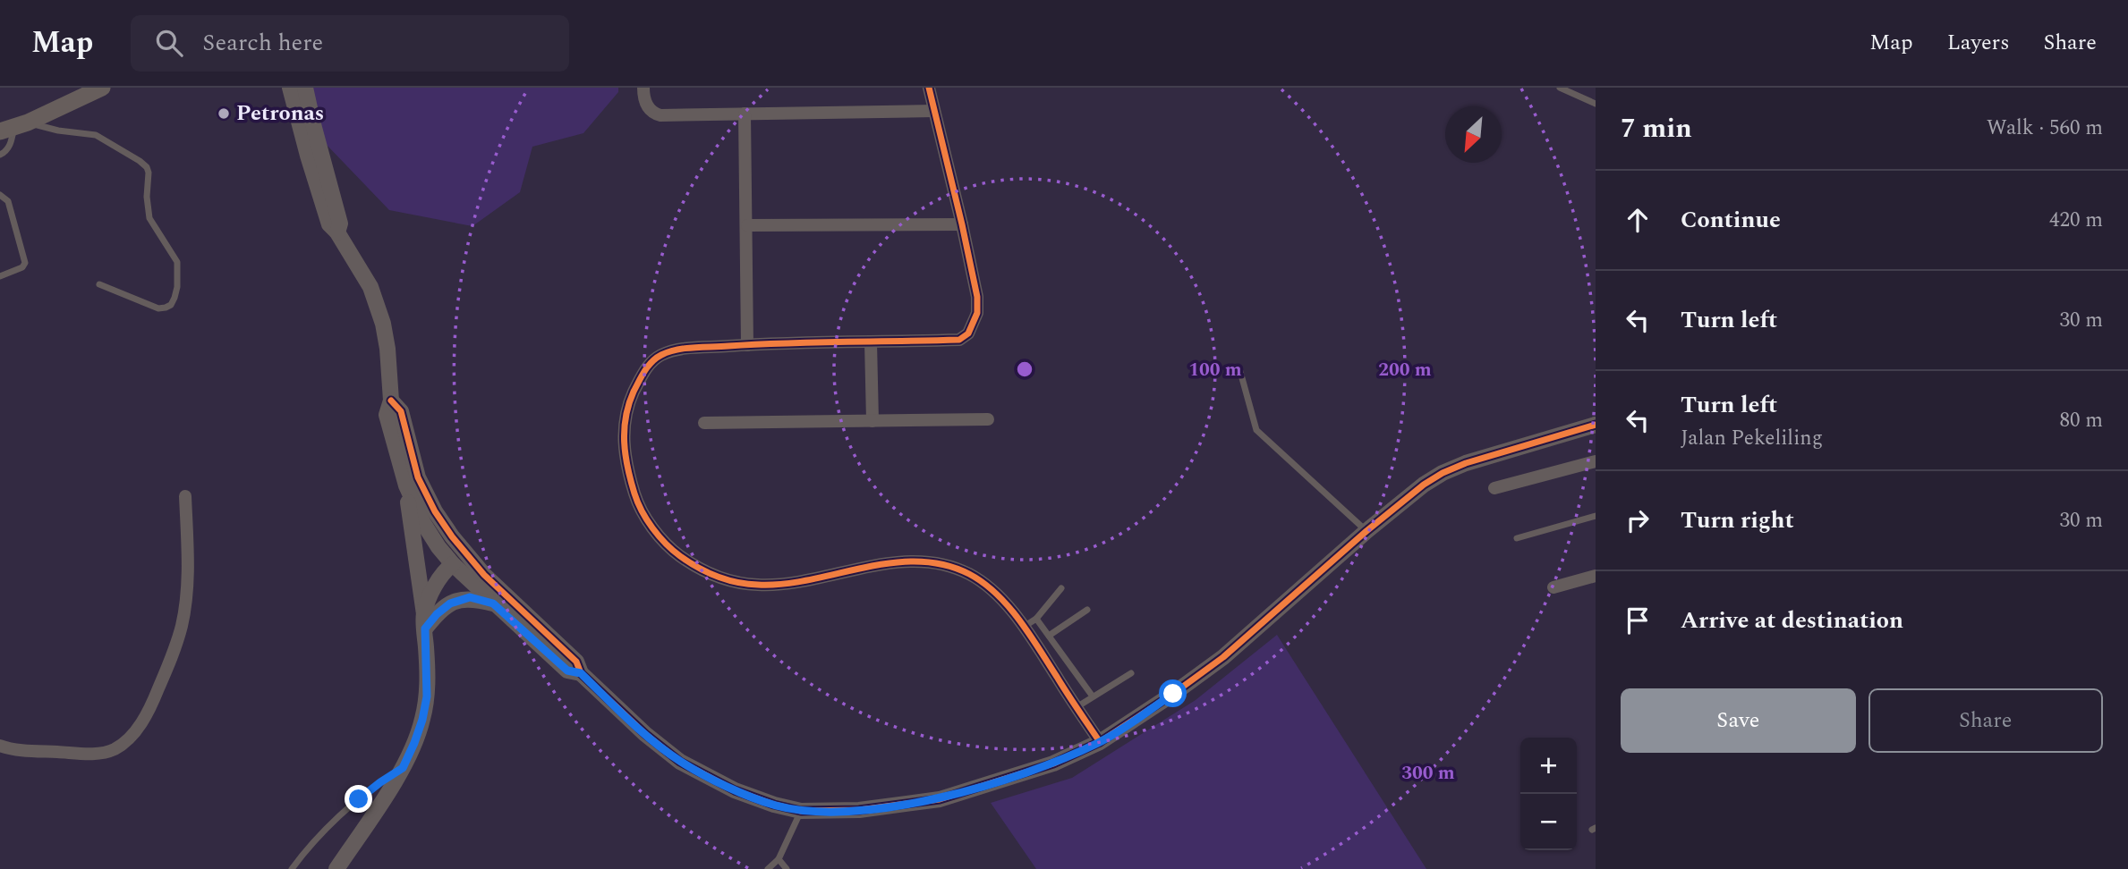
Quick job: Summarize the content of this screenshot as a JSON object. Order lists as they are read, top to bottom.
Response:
{
  "places": ["Petronas"],
  "north": "bottom left",
  "page": {
    "header": "Map",
    "search": "Search here",
    "nav": ["Map", "Layers", "Share"],
    "heading": ["7 min", "Walk · 560 m"],
    "list": [
      ["Continue", "420 m"],
      ["Turn left", "30 m"],
      ["Turn left", "Jalan Pekeliling", "80 m"],
      ["Turn right", "30 m"],
      "Arrive at destination"
    ],
    "buttons": ["Save", "Share"],
    "map_buttons": ["+", "−"]
  },
  "rings": ["100 m", "200 m", "300 m"]
}
